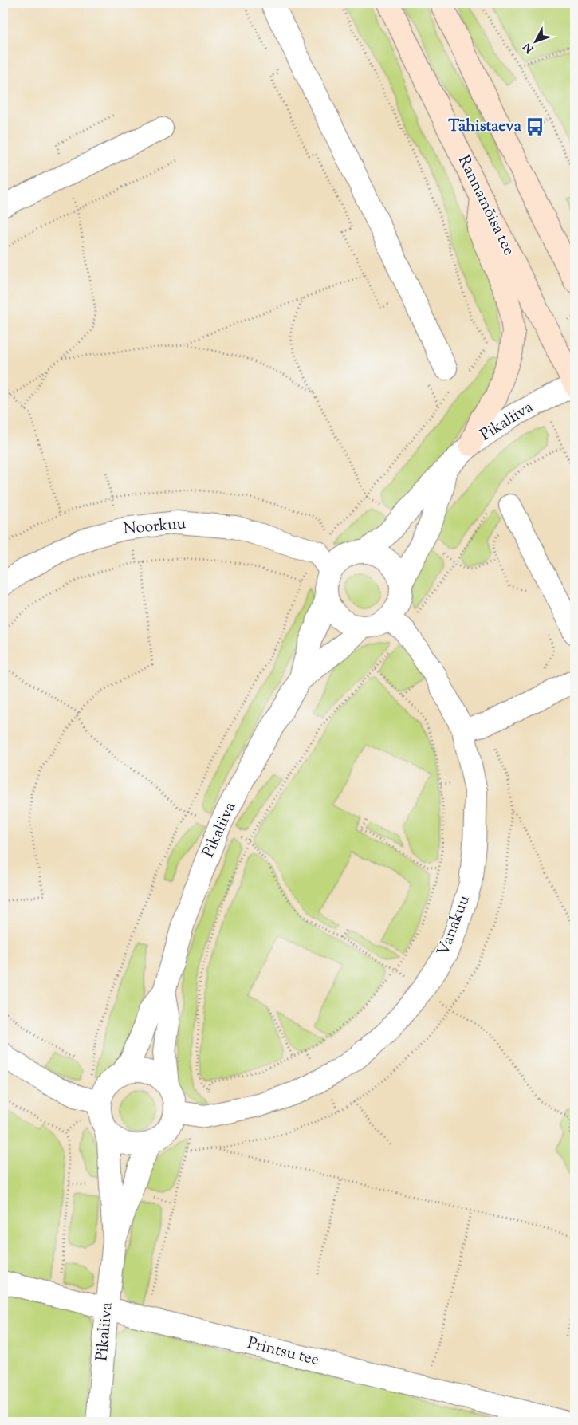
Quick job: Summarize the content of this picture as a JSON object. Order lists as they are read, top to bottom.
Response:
{
  "streets": {
    "main road": ["Rannamõisa tee"],
    "street": [
      "Pikaliiva",
      "Noorkuu",
      "Vanakuu",
      "Printsu tee"
    ]
  },
  "crossings": [
    ["Rannamõisa tee", "Pikaliiva"],
    ["Pikaliiva", "Noorkuu"],
    ["Pikaliiva", "Vanakuu"],
    ["Pikaliiva", "Printsu tee"],
    ["Noorkuu", "Vanakuu"]
  ],
  "places": {
    "bus stop": ["Tähistaeva"]
  },
  "north": "bottom left"
}
